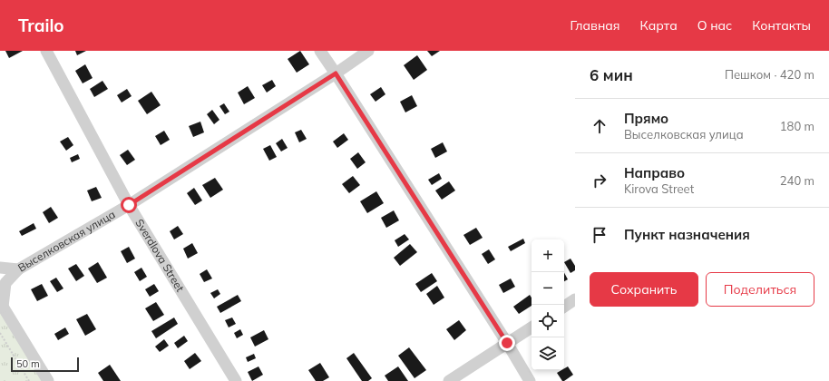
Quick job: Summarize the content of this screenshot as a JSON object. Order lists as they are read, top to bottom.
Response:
{
  "streets": {
    "street": ["Выселковская улица", "Sverdlova Street"]
  },
  "crossings": [
    ["Выселковская улица", "Sverdlova Street"]
  ],
  "scale_bar": "50 m",
  "page": {
    "header": "Trailo",
    "nav": [
      "Главная",
      "Карта",
      "О нас",
      "Контакты"
    ],
    "heading": ["6 мин", "Пешком · 420 m"],
    "list": [
      ["Прямо", "Выселковская улица", "180 m"],
      ["Направо", "Kirova Street", "240 m"],
      "Пункт назначения"
    ],
    "map_buttons": ["+", "−"],
    "buttons": ["Сохранить", "Поделиться"],
    "scale": "50 m"
  }
}
